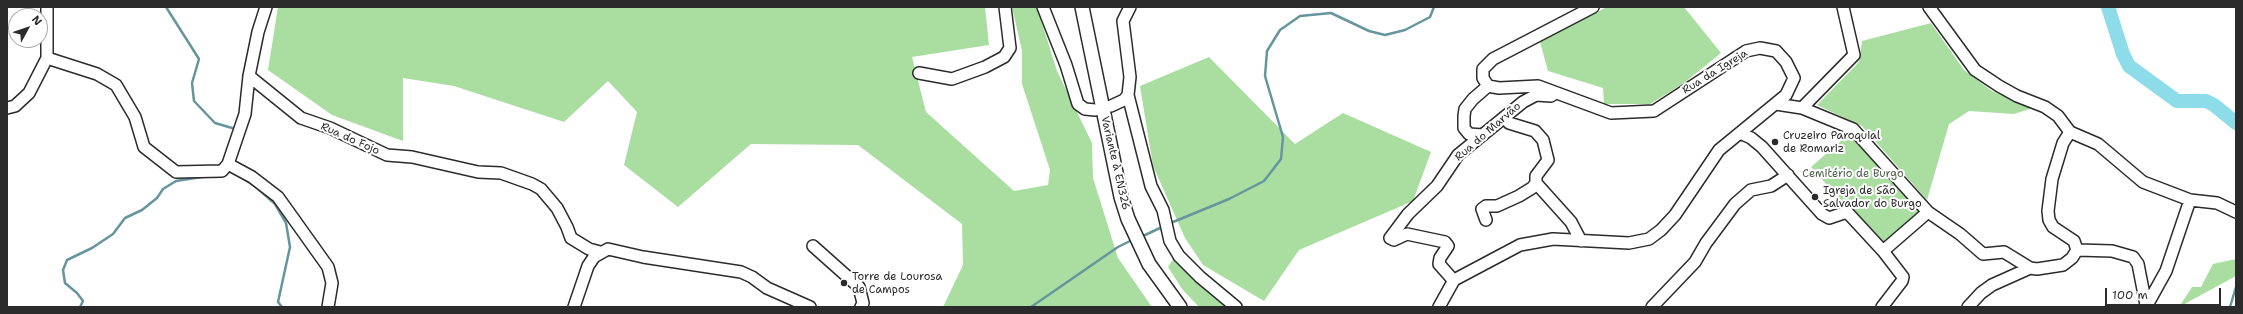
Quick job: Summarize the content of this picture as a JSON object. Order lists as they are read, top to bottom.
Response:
{
  "streets": {
    "main road": ["Variante à EN326"],
    "street": ["Rua da Igreja", "Rua do Marvão", "Rua do Fojo"]
  },
  "crossings": [
    ["Rua da Igreja", "Rua do Marvão"]
  ],
  "parks": ["Cemitério de Burgo"],
  "places": ["Cruzeiro Paroquial de Romariz", "Igreja de São Salvador do Burgo", "Torre de Lourosa de Campos"],
  "scale_bar": "100 m",
  "north": "top right"
}
